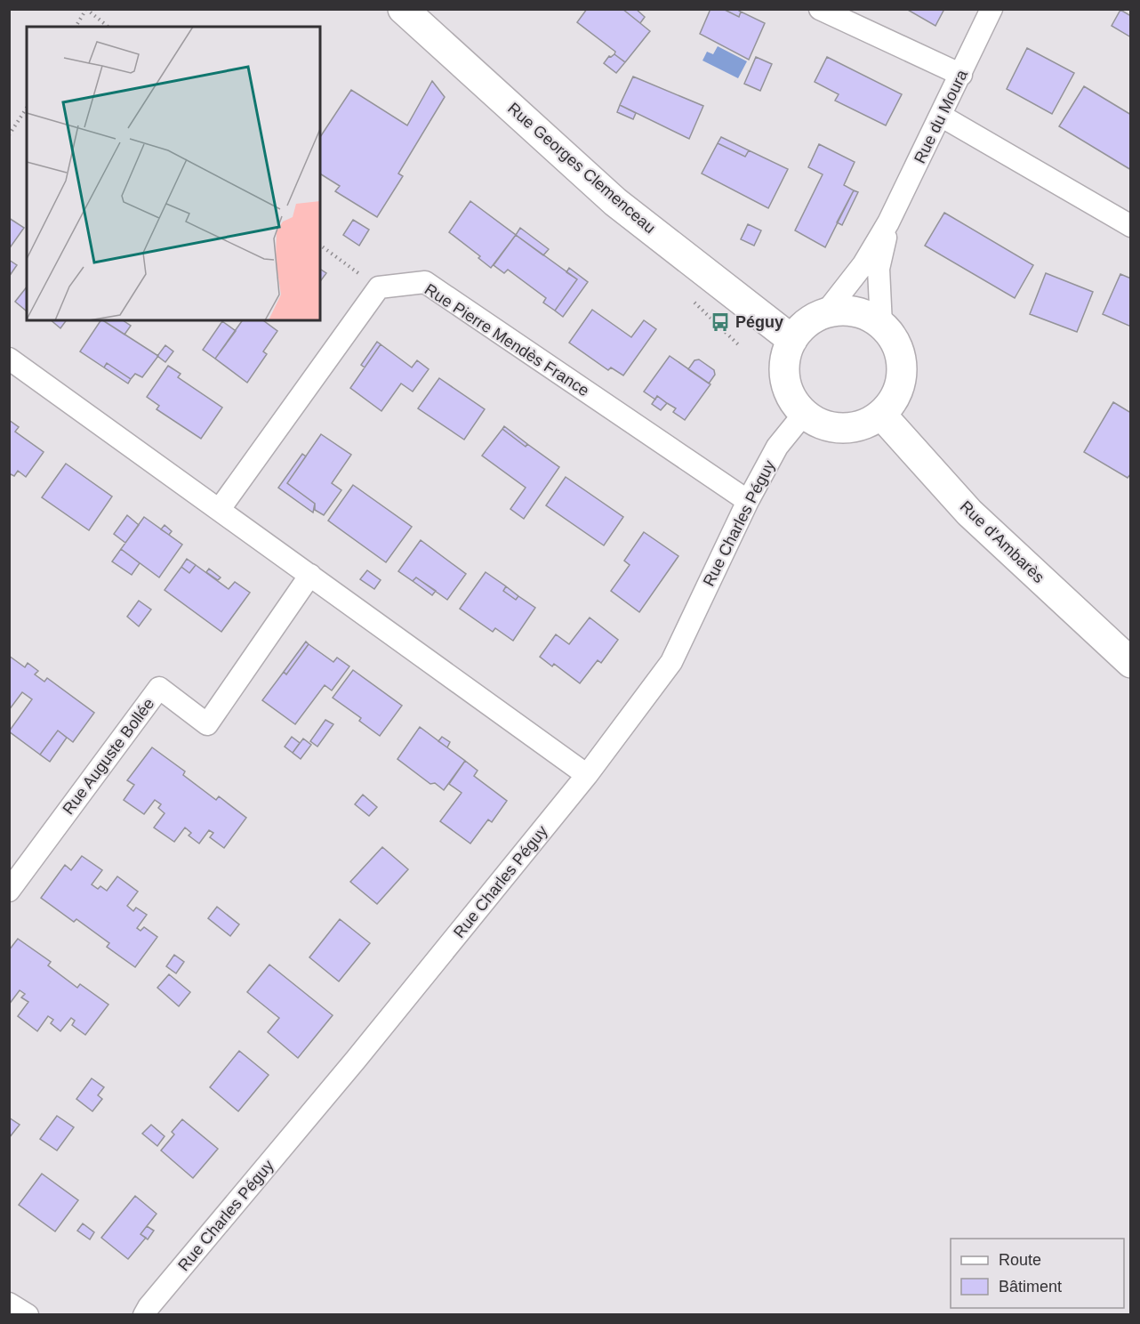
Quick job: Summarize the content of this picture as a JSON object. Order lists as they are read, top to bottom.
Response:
{
  "streets": {
    "street": [
      "Rue du Moura",
      "Rue Georges Clemenceau",
      "Rue Pierre Mendès France",
      "Rue Charles Péguy",
      "Rue d'Ambarès",
      "Rue Auguste Bollée"
    ]
  },
  "crossings": [
    ["Rue du Moura", "Rue Georges Clemenceau"],
    ["Rue du Moura", "Rue Charles Péguy"],
    ["Rue du Moura", "Rue d'Ambarès"],
    ["Rue Georges Clemenceau", "Rue Charles Péguy"],
    ["Rue Georges Clemenceau", "Rue d'Ambarès"],
    ["Rue Pierre Mendès France", "Rue Charles Péguy"],
    ["Rue Charles Péguy", "Rue d'Ambarès"]
  ],
  "places": {
    "bus stop": ["Péguy"]
  },
  "legend": ["Route", "Bâtiment"]
}
